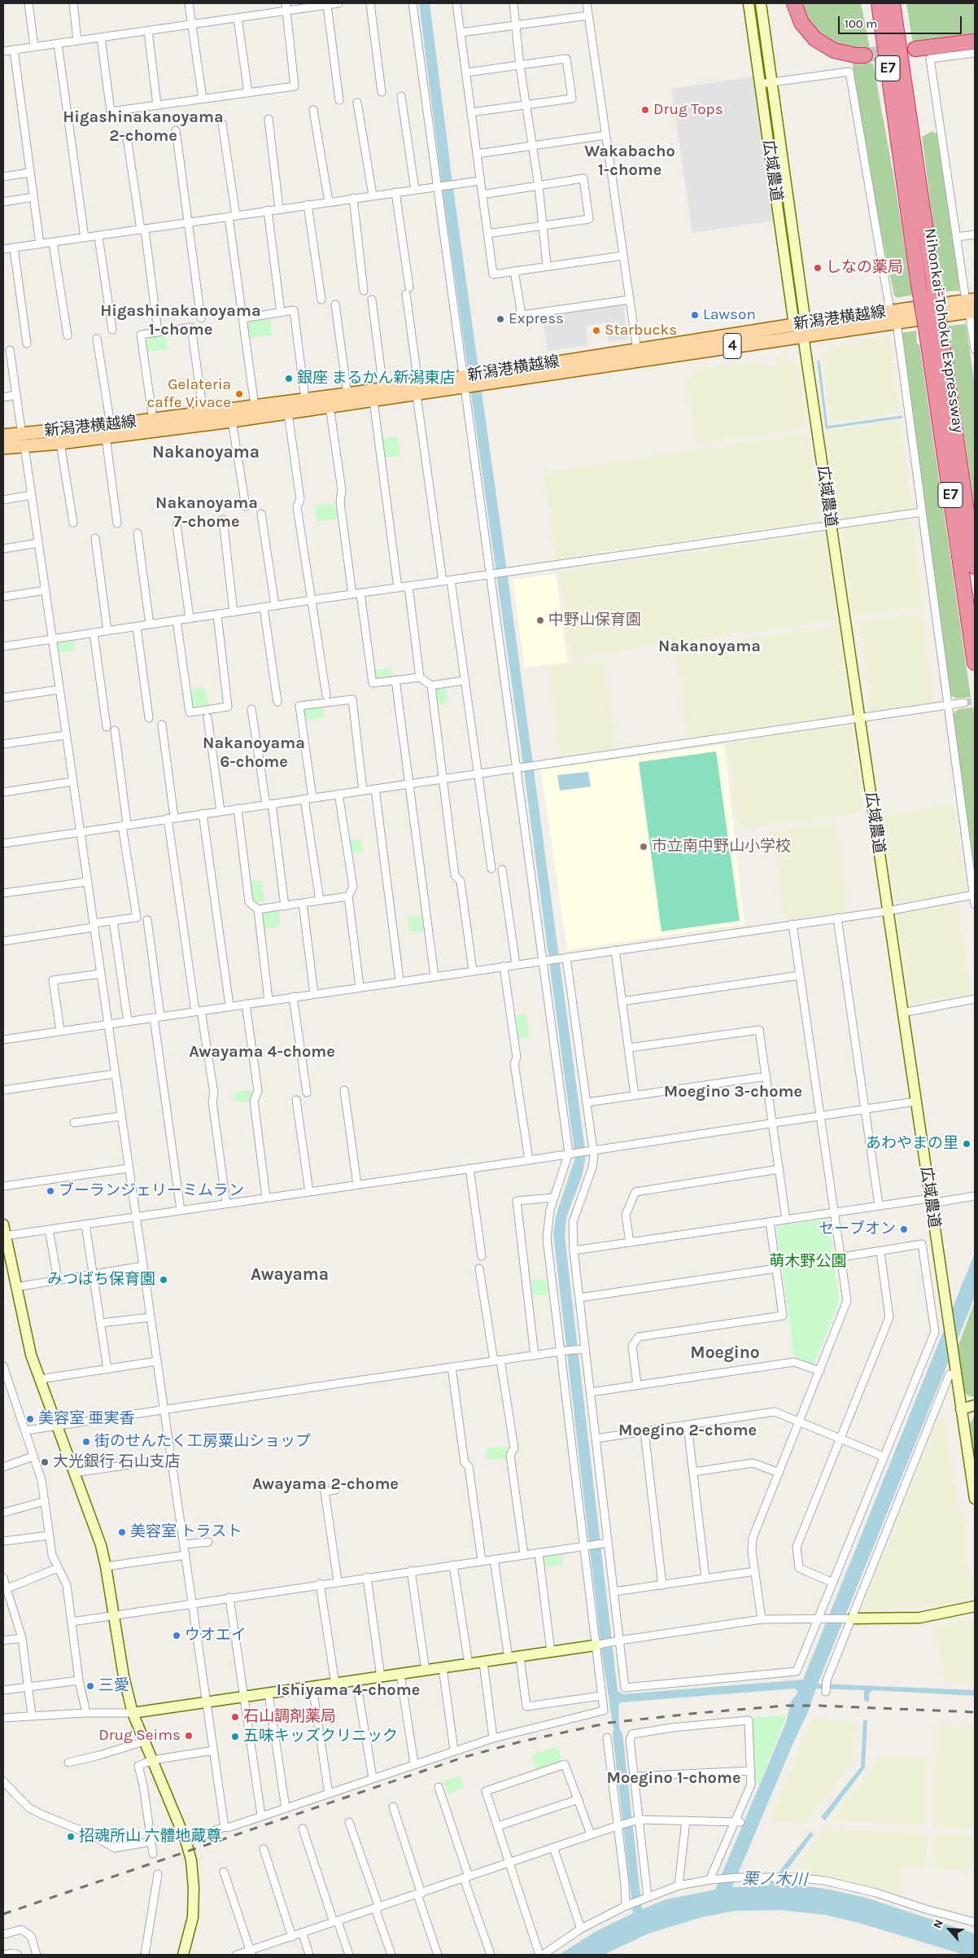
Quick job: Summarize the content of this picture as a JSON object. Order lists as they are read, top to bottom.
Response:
{
  "streets": {
    "highway": ["E7", "Nihonkai-Tohoku Expressway"],
    "main road": ["新潟港横越線", "4"],
    "street": ["広域農道"]
  },
  "crossings": [
    ["広域農道", "新潟港横越線"]
  ],
  "districts": [
    "Higashinakanoyama 2-chome",
    "Wakabacho 1-chome",
    "Higashinakanoyama 1-chome",
    "Nakanoyama",
    "Nakanoyama 7-chome",
    "Nakanoyama",
    "Nakanoyama 6-chome",
    "Awayama 4-chome",
    "Moegino 3-chome",
    "Awayama",
    "Moegino",
    "Moegino 2-chome",
    "Awayama 2-chome",
    "Ishiyama 4-chome",
    "Moegino 1-chome"
  ],
  "water": ["栗ノ木川"],
  "parks": ["萌木野公園"],
  "places": [
    "Drug Tops",
    "しなの薬局",
    "Lawson",
    "Express",
    "Starbucks",
    "銀座 まるかん新潟東店",
    "Gelateria caffe Vivace",
    "中野山保育園",
    "市立南中野山小学校",
    "あわやまの里",
    "ブーランジェリーミムラン",
    "セーブオン",
    "みつばち保育園",
    "美容室 亜実香",
    "街のせんたく工房粟山ショップ",
    "大光銀行 石山支店",
    "美容室 トラスト",
    "ウオエイ",
    "三愛",
    "石山調剤薬局",
    "Drug Seims",
    "五味キッズクリニック",
    "招魂所山 六體地蔵尊"
  ],
  "scale_bar": "100 m",
  "north": "top left"
}
